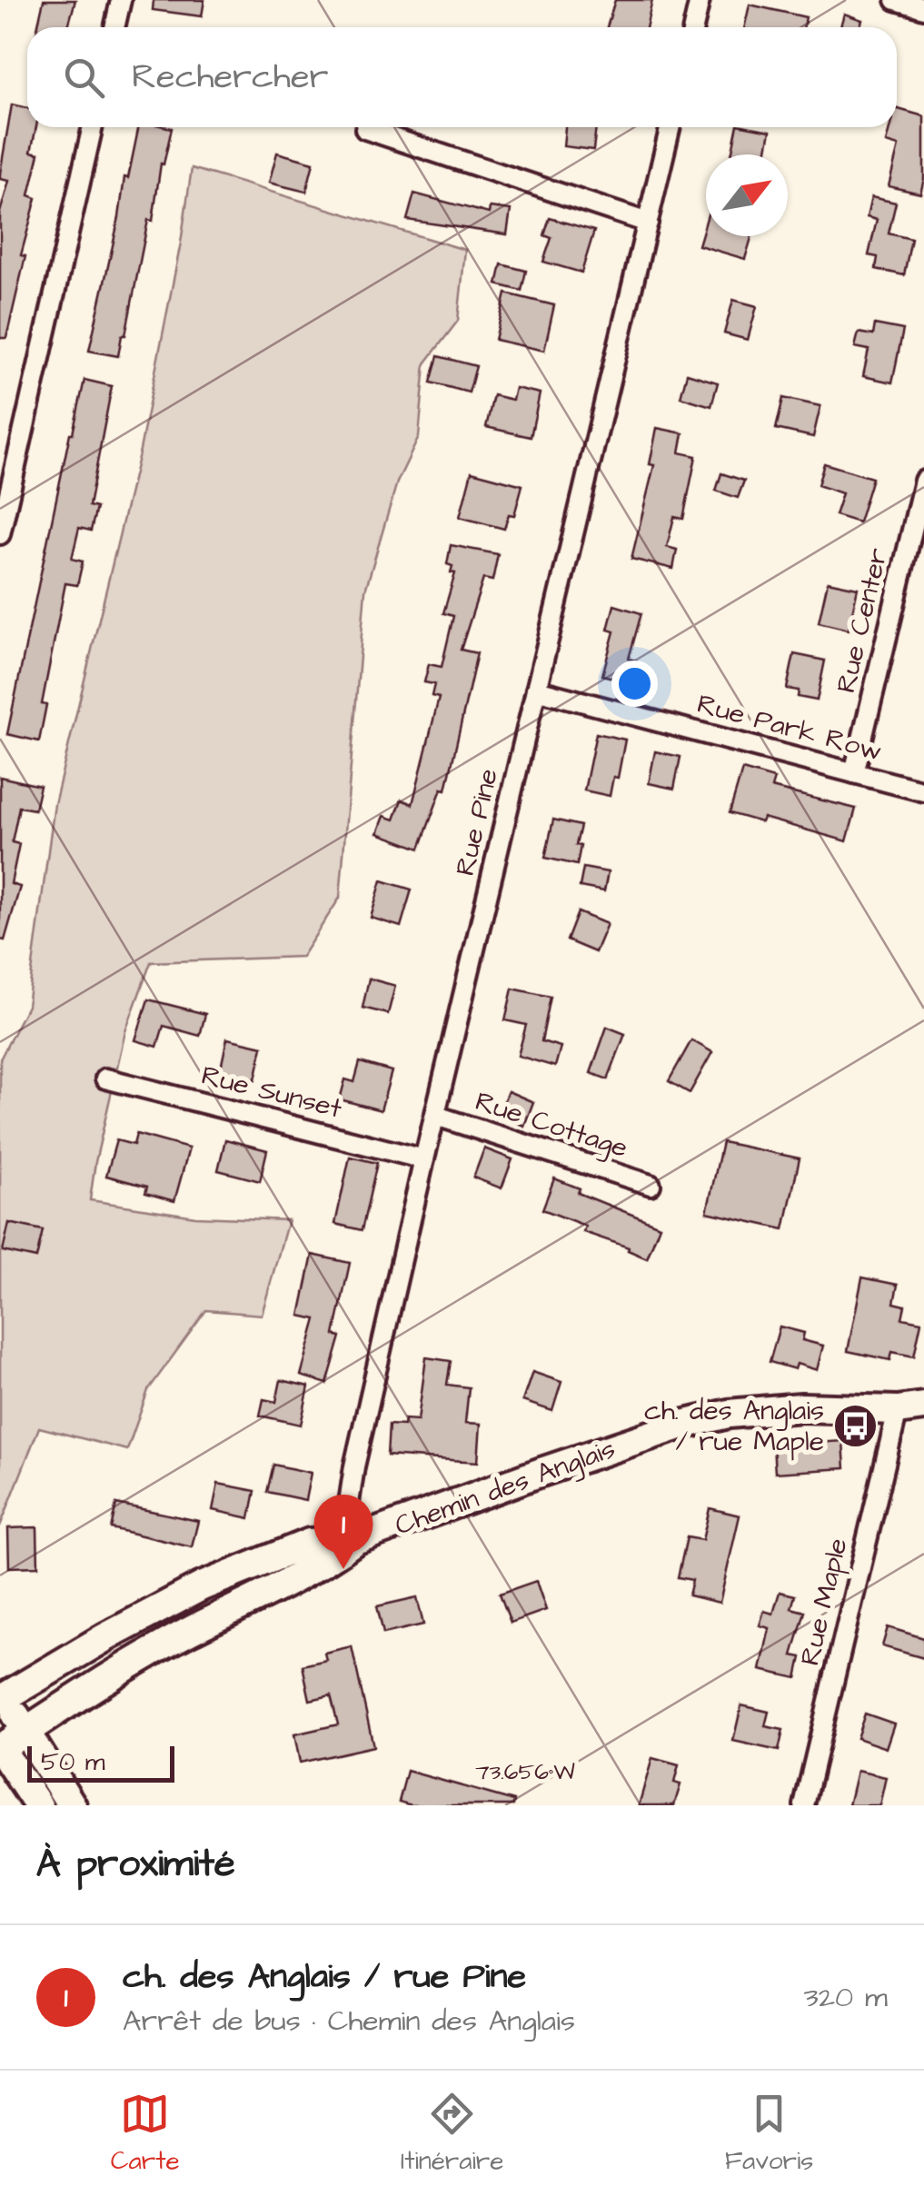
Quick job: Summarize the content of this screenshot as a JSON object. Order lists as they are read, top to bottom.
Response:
{
  "streets": {
    "street": [
      "Rue Center",
      "Rue Park Row",
      "Rue Pine",
      "Rue Sunset",
      "Rue Cottage",
      "Chemin des Anglais",
      "Rue Maple"
    ]
  },
  "crossings": [
    ["Rue Center", "Rue Park Row"],
    ["Rue Park Row", "Rue Pine"],
    ["Rue Pine", "Rue Sunset"],
    ["Rue Pine", "Rue Cottage"],
    ["Rue Pine", "Chemin des Anglais"],
    ["Chemin des Anglais", "Rue Maple"]
  ],
  "places": {
    "bus stop": ["ch. des Anglais / rue Maple"]
  },
  "scale_bar": "50 m",
  "north": "top right",
  "page": {
    "search": "Rechercher",
    "pins": "1",
    "scale": "50 m",
    "heading": "À proximité",
    "list": [
      {
        "mark": "1",
        "name": "ch. des Anglais / rue Pine",
        "note": "Arrêt de bus · Chemin des Anglais",
        "value": "320 m"
      }
    ],
    "nav": ["Carte", "Itinéraire", "Favoris"]
  },
  "coordinates": ["73.656°W"]
}
